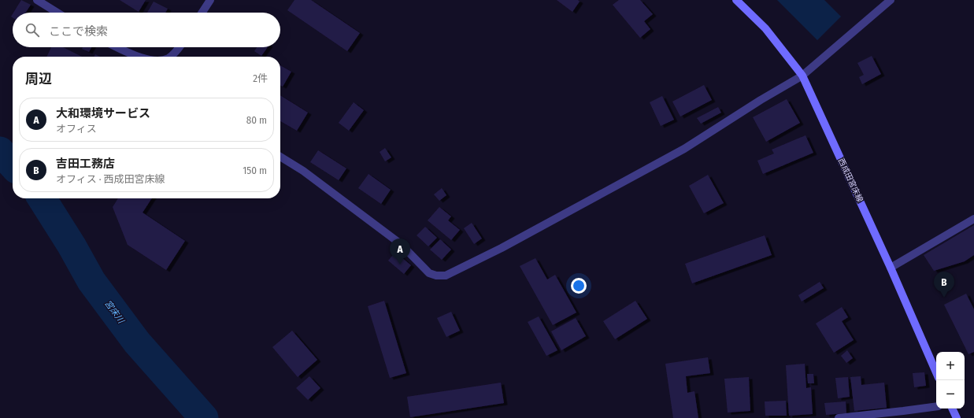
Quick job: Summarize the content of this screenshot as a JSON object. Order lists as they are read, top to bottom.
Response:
{
  "streets": {
    "main road": ["西成田宮床線"]
  },
  "water": ["宮床川"],
  "page": {
    "search": "ここで検索",
    "heading": ["周辺", "2件"],
    "list": [
      {
        "mark": "A",
        "name": "大和環境サービス",
        "note": "オフィス",
        "value": "80 m"
      },
      {
        "mark": "B",
        "name": "吉田工務店",
        "note": "オフィス · 西成田宮床線",
        "value": "150 m"
      }
    ],
    "pins": ["A", "B"],
    "map_buttons": ["+", "−"]
  }
}
